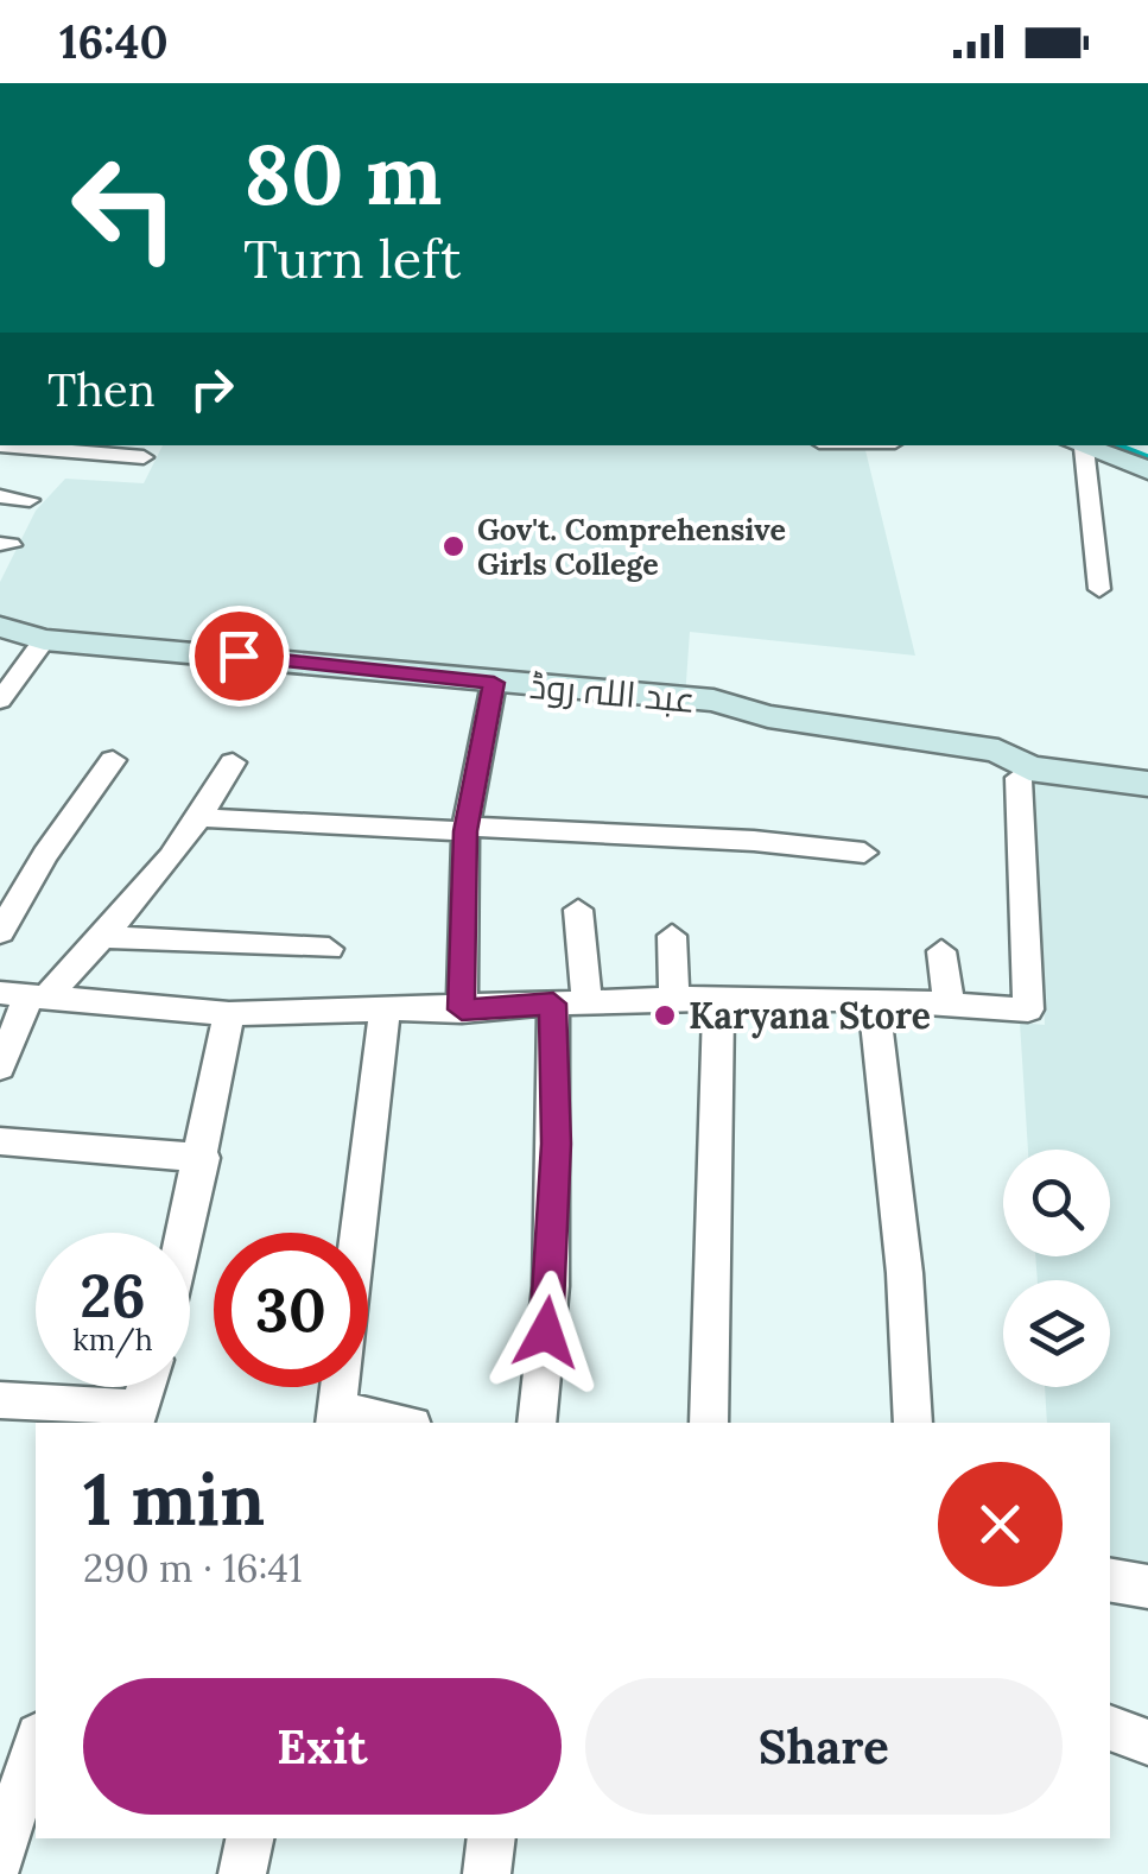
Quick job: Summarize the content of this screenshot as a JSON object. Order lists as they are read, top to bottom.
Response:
{
  "streets": {
    "street": ["عبد اللہ روڈ"]
  },
  "places": ["Gov't. Comprehensive Girls College", "Karyana Store"],
  "page": {
    "status": "16:40",
    "turn": ["80 m", "Turn left"],
    "then": "Then",
    "speed": "26 km/h",
    "limit": "30",
    "heading": ["1 min", "290 m · 16:41"],
    "buttons": ["Exit", "Share"]
  }
}
